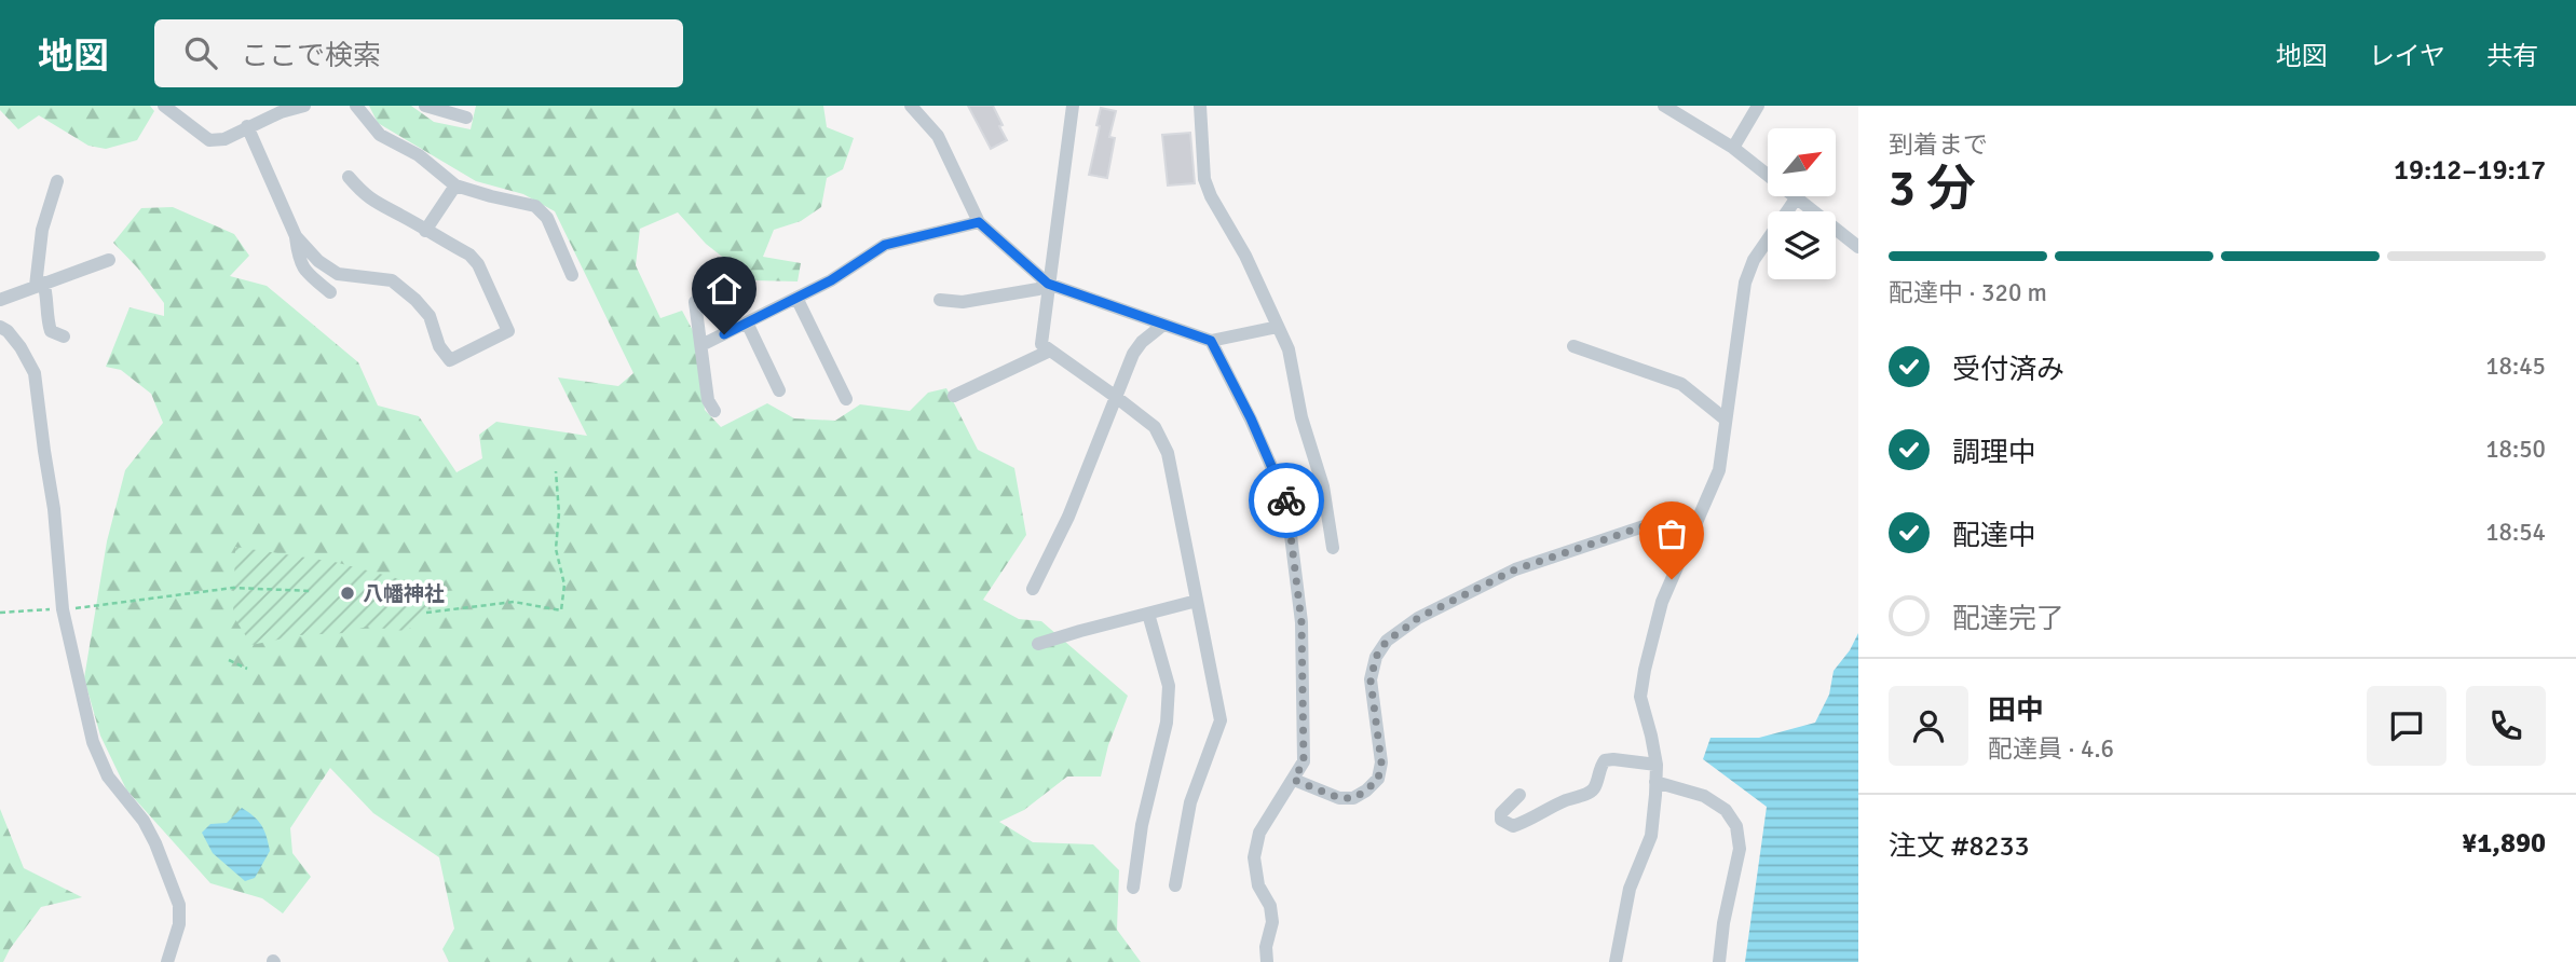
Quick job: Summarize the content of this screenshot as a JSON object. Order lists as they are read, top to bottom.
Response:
{
  "places": ["八幡神社"],
  "north": "top right",
  "page": {
    "header": "地図",
    "search": "ここで検索",
    "nav": ["地図", "レイヤ", "共有"],
    "heading": ["3 分", "到着まで", "19:12–19:17"],
    "panel": [
      "田中",
      "配達員 · 4.6",
      "注文 #8233",
      "¥1,890"
    ],
    "bar": "配達中 · 320 m",
    "list": [
      ["受付済み", "18:45"],
      ["調理中", "18:50"],
      ["配達中", "18:54"],
      "配達完了"
    ]
  }
}
